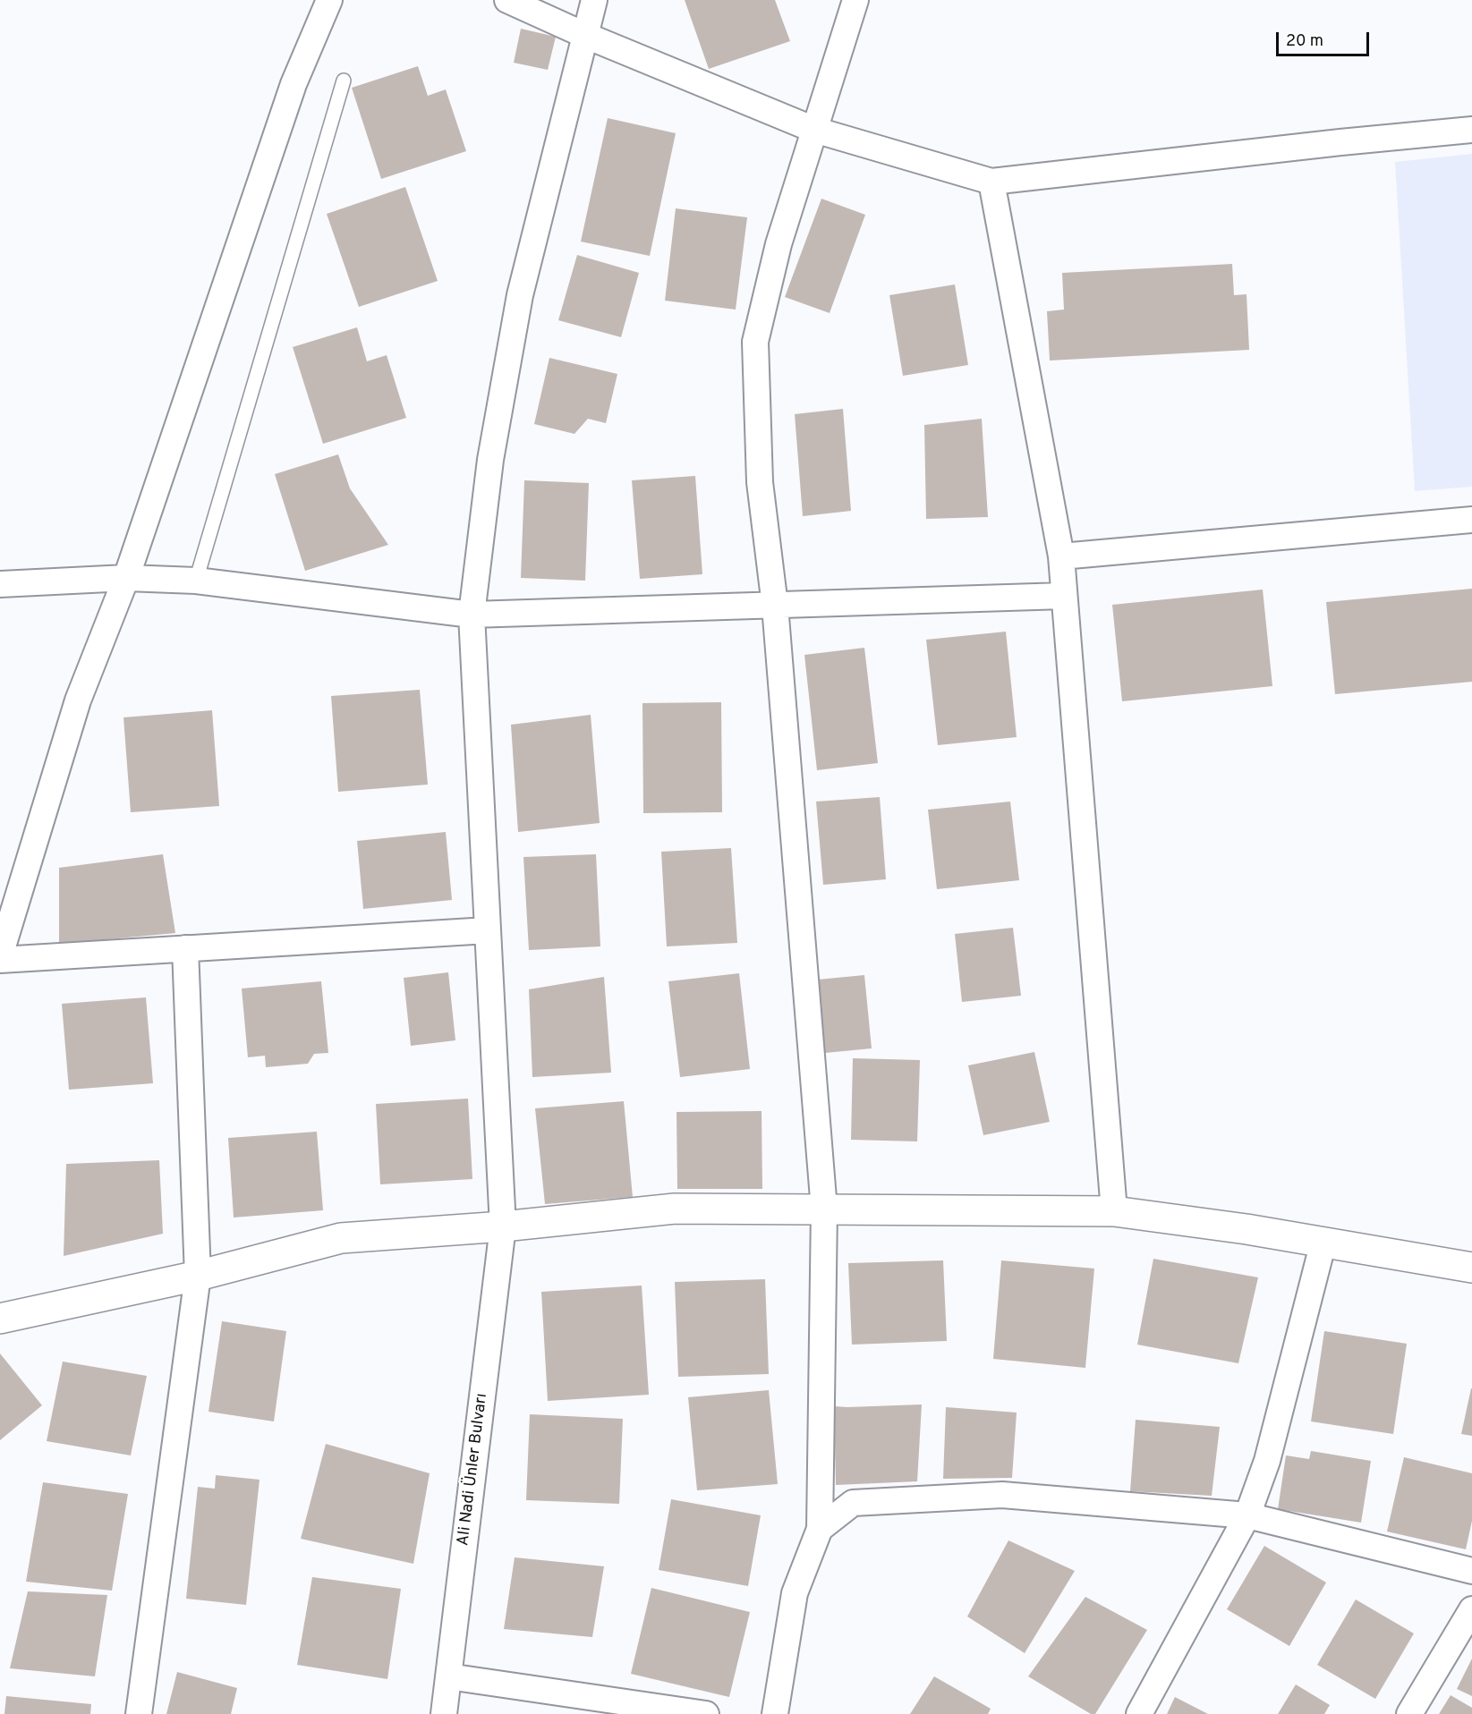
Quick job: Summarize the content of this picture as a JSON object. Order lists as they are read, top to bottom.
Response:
{
  "streets": {
    "street": ["Ali Nadi Ünler Bulvarı"]
  },
  "scale_bar": "20 m"
}
